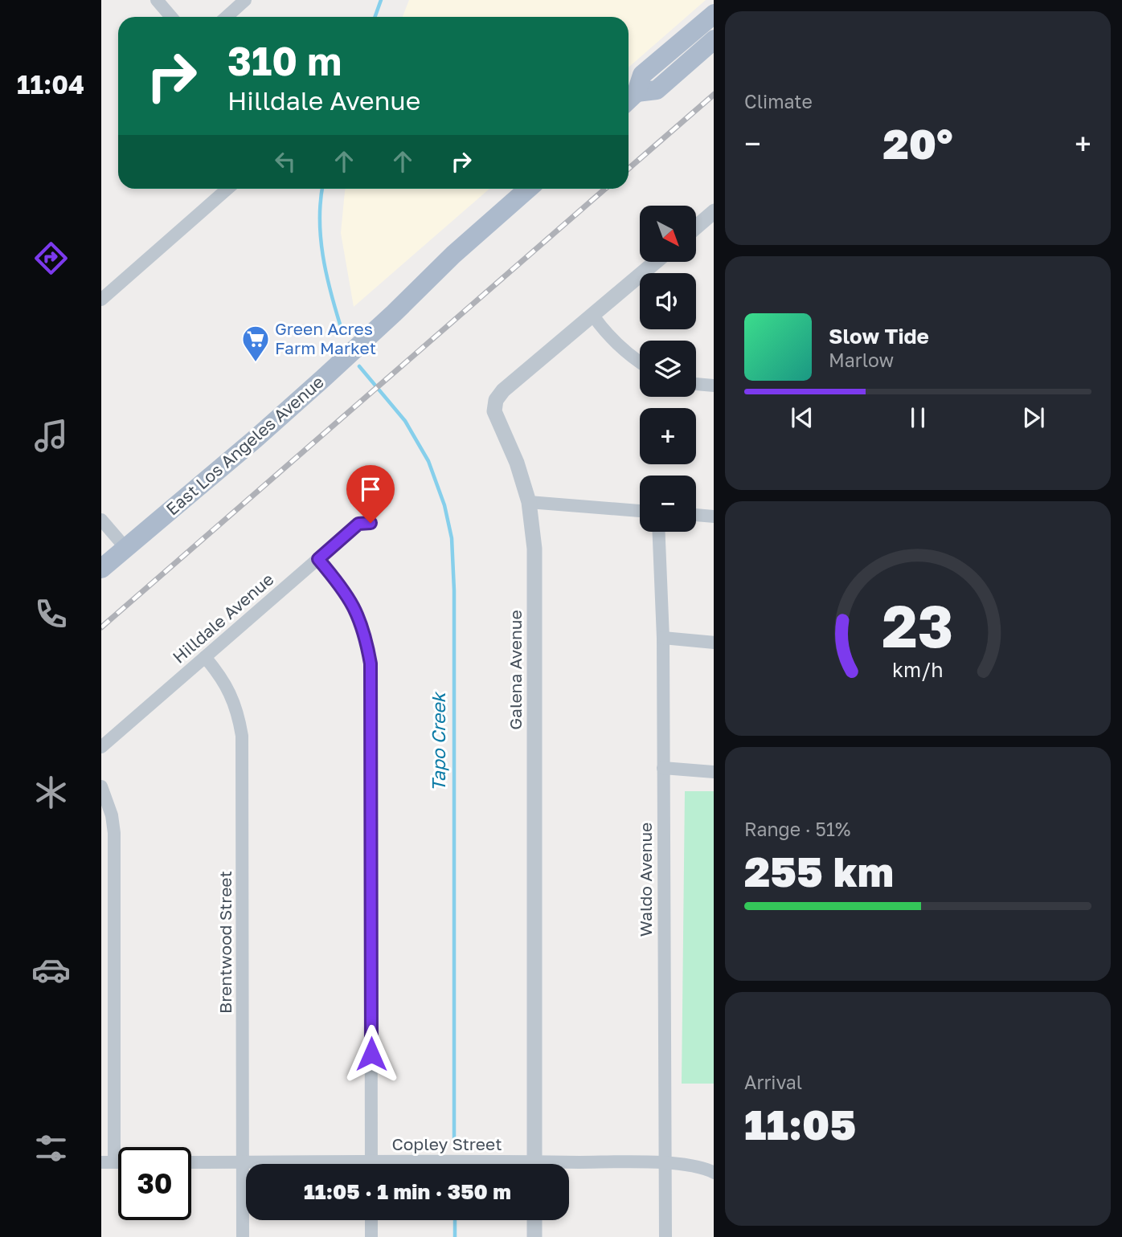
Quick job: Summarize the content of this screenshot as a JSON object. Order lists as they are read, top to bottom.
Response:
{
  "streets": {
    "main road": ["East Los Angeles Avenue"],
    "street": [
      "Hilldale Avenue",
      "Galena Avenue",
      "Waldo Avenue",
      "Brentwood Street",
      "Copley Street"
    ]
  },
  "crossings": [
    ["Hilldale Avenue", "Brentwood Street"],
    ["Waldo Avenue", "Copley Street"],
    ["Brentwood Street", "Copley Street"]
  ],
  "water": ["Tapo Creek"],
  "places": {
    "supermarket": ["Green Acres Farm Market"]
  },
  "north": "bottom right",
  "page": {
    "tabs": "11:04",
    "tile": [
      "Climate",
      ["Range · 51%", "255 km"],
      ["Arrival", "11:05"]
    ],
    "turn": ["310 m", "Hilldale Avenue"],
    "heat": ["−", "20°", "+"],
    "map_buttons": ["+", "−"],
    "song": ["Slow Tide", "Marlow"],
    "limit": "30",
    "trip": "11:05 · 1 min · 350 m",
    "gauge": ["23", "km/h"]
  }
}
